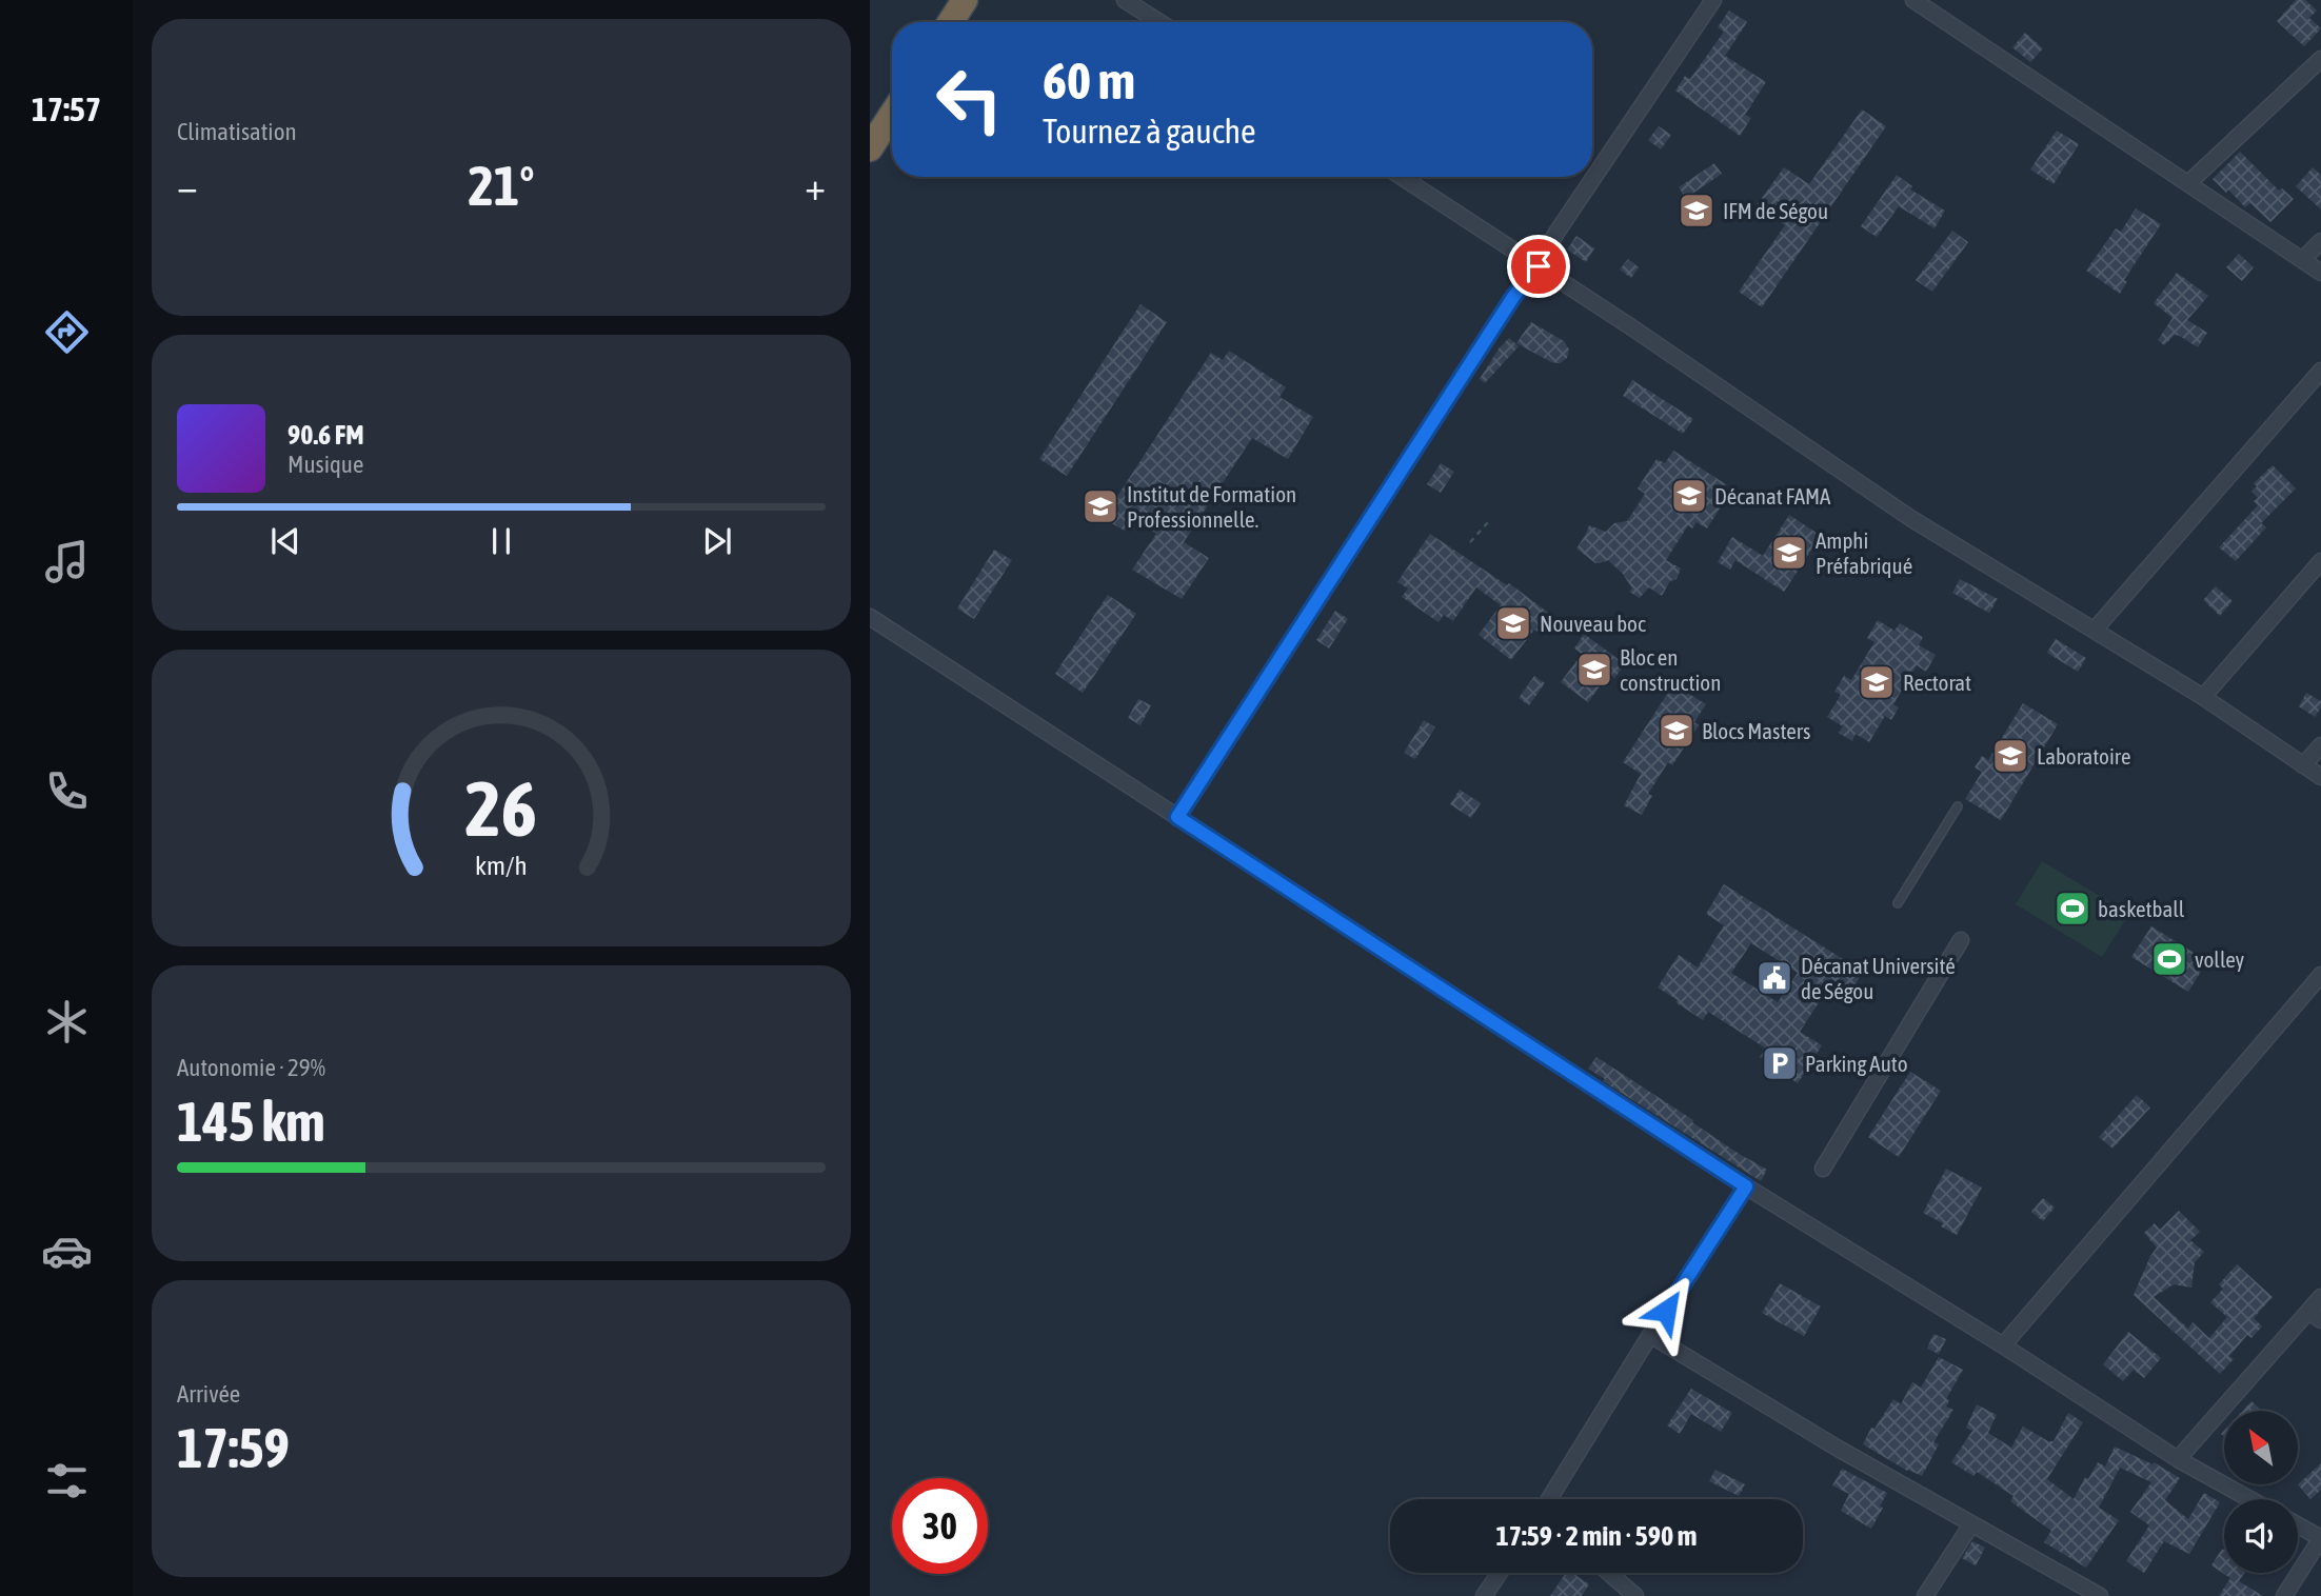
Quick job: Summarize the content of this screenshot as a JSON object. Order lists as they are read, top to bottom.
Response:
{
  "places": {
    "school or university": [
      "IFM de Ségou",
      "Décanat FAMA",
      "Institut de Formation Professionnelle.",
      "Amphi Préfabriqué",
      "Nouveau boc",
      "Bloc en construction",
      "Rectorat",
      "Blocs Masters",
      "Laboratoire"
    ],
    "sports": ["basketball", "volley"],
    "public building": ["Décanat Université de Ségou"],
    "parking": ["Parking Auto"]
  },
  "north": "top left",
  "page": {
    "tabs": "17:57",
    "tile": [
      "Climatisation",
      ["Autonomie · 29%", "145 km"],
      ["Arrivée", "17:59"]
    ],
    "turn": ["60 m", "Tournez à gauche"],
    "heat": ["−", "21°", "+"],
    "song": ["90.6 FM", "Musique"],
    "limit": "30",
    "trip": "17:59 · 2 min · 590 m",
    "gauge": ["26", "km/h"]
  }
}
